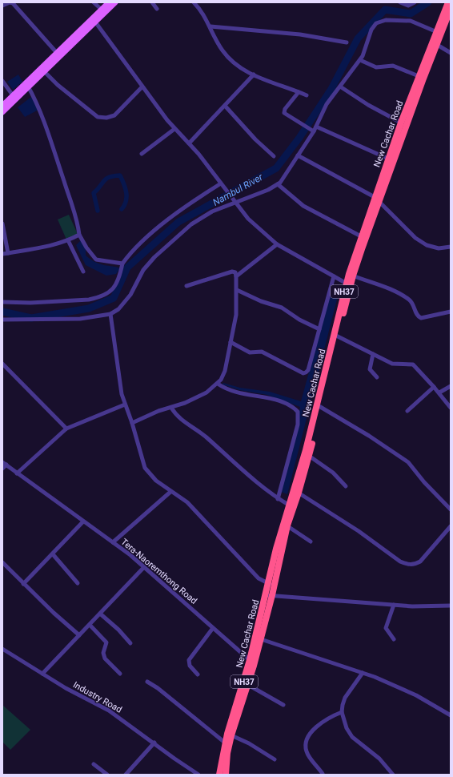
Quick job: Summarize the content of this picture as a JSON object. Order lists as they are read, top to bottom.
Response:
{
  "streets": {
    "highway": ["New Cachar Road", "NH37"],
    "street": ["Tera-Naoremthong Road", "Industry Road"]
  },
  "crossings": [
    ["New Cachar Road", "Tera-Naoremthong Road"]
  ],
  "water": ["Nambul River"]
}
